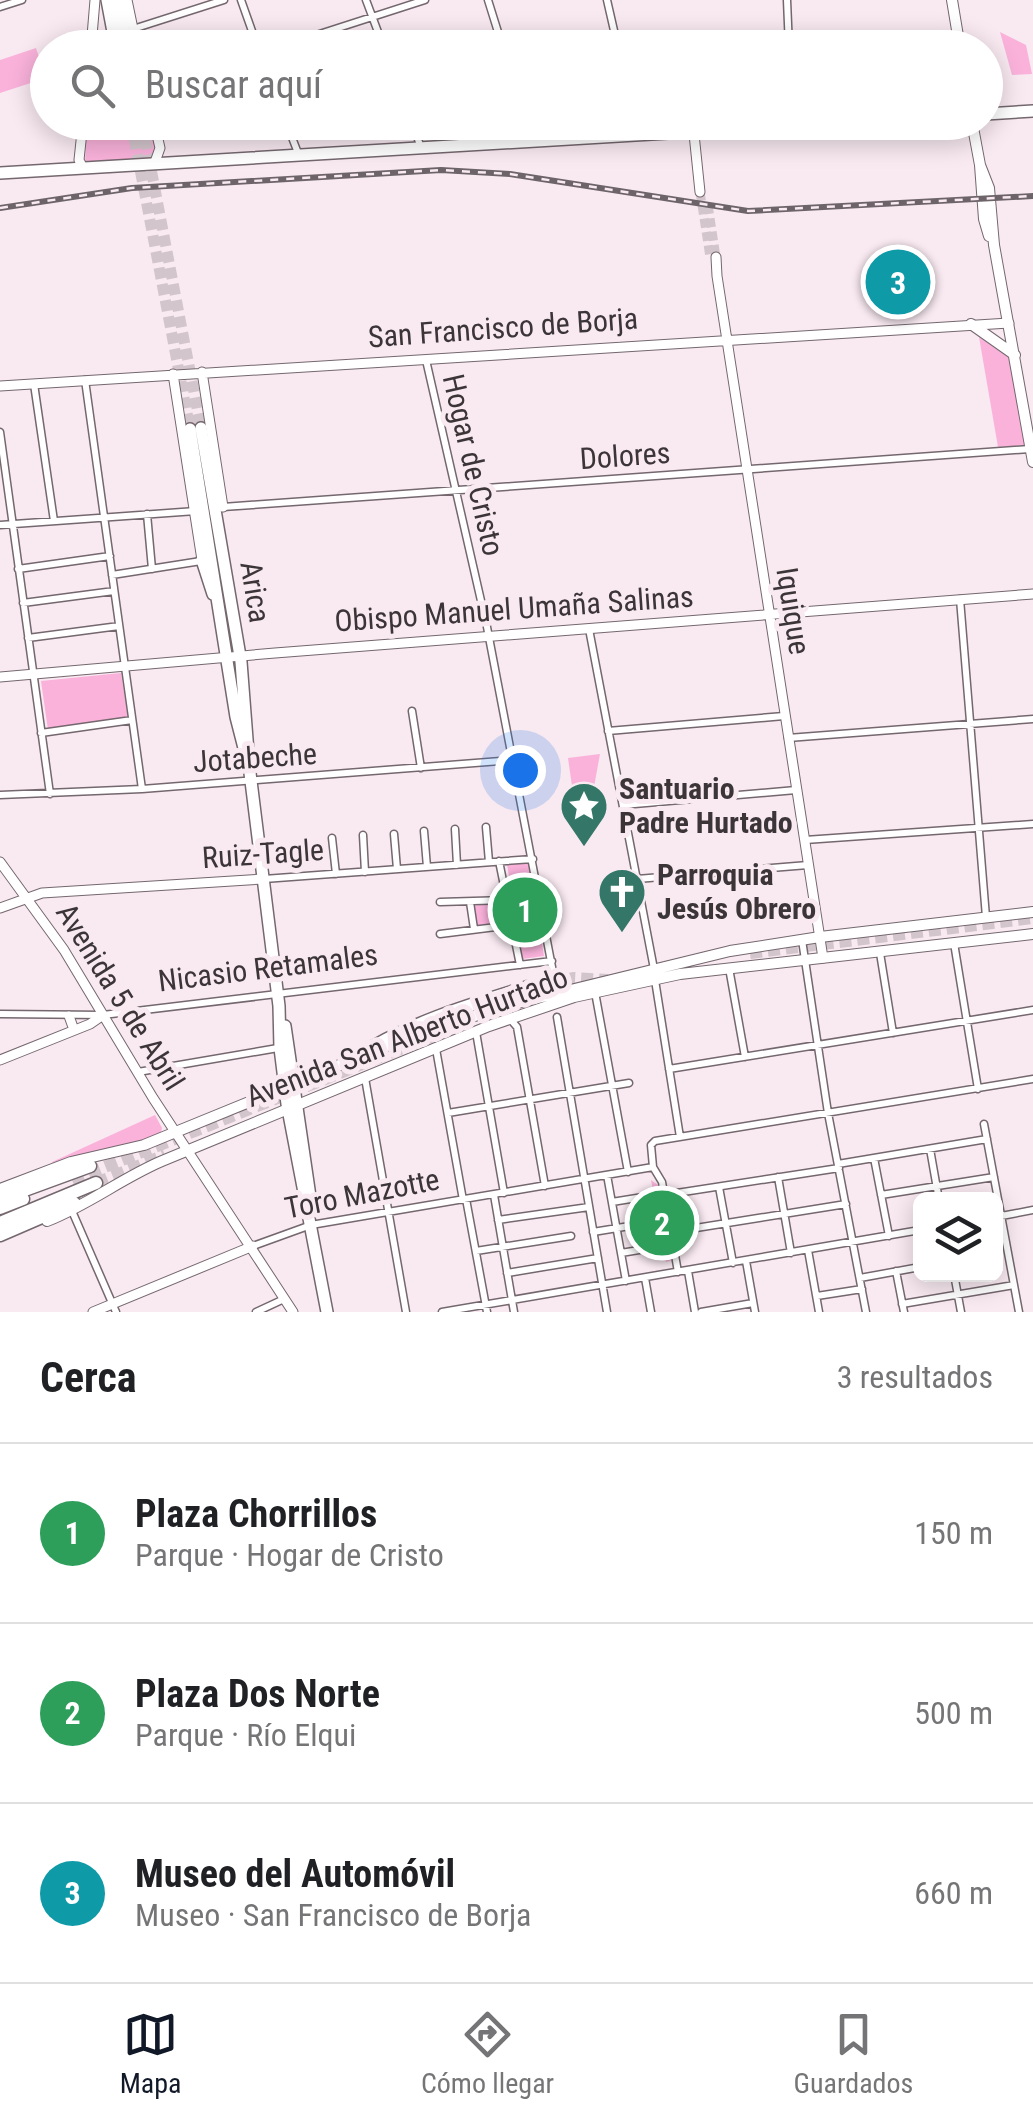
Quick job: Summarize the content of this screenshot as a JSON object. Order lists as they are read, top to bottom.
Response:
{
  "streets": {
    "main road": ["Arica", "Avenida San Alberto Hurtado"],
    "street": [
      "San Francisco de Borja",
      "Dolores",
      "Hogar de Cristo",
      "Obispo Manuel Umaña Salinas",
      "Iquique",
      "Jotabeche",
      "Ruiz-Tagle",
      "Nicasio Retamales",
      "Avenida 5 de Abril",
      "Toro Mazotte"
    ]
  },
  "crossings": [
    ["San Francisco de Borja", "Hogar de Cristo"],
    ["San Francisco de Borja", "Arica"],
    ["San Francisco de Borja", "Iquique"],
    ["Dolores", "Hogar de Cristo"],
    ["Dolores", "Iquique"],
    ["Hogar de Cristo", "Obispo Manuel Umaña Salinas"],
    ["Hogar de Cristo", "Jotabeche"],
    ["Hogar de Cristo", "Ruiz-Tagle"],
    ["Hogar de Cristo", "Nicasio Retamales"],
    ["Hogar de Cristo", "Avenida San Alberto Hurtado"],
    ["Arica", "Obispo Manuel Umaña Salinas"],
    ["Arica", "Jotabeche"],
    ["Arica", "Ruiz-Tagle"],
    ["Arica", "Nicasio Retamales"],
    ["Arica", "Avenida San Alberto Hurtado"],
    ["Arica", "Toro Mazotte"],
    ["Obispo Manuel Umaña Salinas", "Iquique"],
    ["Iquique", "Avenida San Alberto Hurtado"],
    ["Ruiz-Tagle", "Avenida 5 de Abril"],
    ["Nicasio Retamales", "Avenida 5 de Abril"],
    ["Avenida 5 de Abril", "Avenida San Alberto Hurtado"],
    ["Avenida 5 de Abril", "Toro Mazotte"]
  ],
  "places": {
    "place": ["Santuario Padre Hurtado"],
    "church": ["Parroquia Jesús Obrero"]
  },
  "page": {
    "search": "Buscar aquí",
    "pins": ["3", "1", "2"],
    "heading": ["Cerca", "3 resultados"],
    "list": [
      {
        "mark": "1",
        "name": "Plaza Chorrillos",
        "note": "Parque · Hogar de Cristo",
        "value": "150 m"
      },
      {
        "mark": "2",
        "name": "Plaza Dos Norte",
        "note": "Parque · Río Elqui",
        "value": "500 m"
      },
      {
        "mark": "3",
        "name": "Museo del Automóvil",
        "note": "Museo · San Francisco de Borja",
        "value": "660 m"
      }
    ],
    "nav": ["Mapa", "Cómo llegar", "Guardados"]
  }
}
